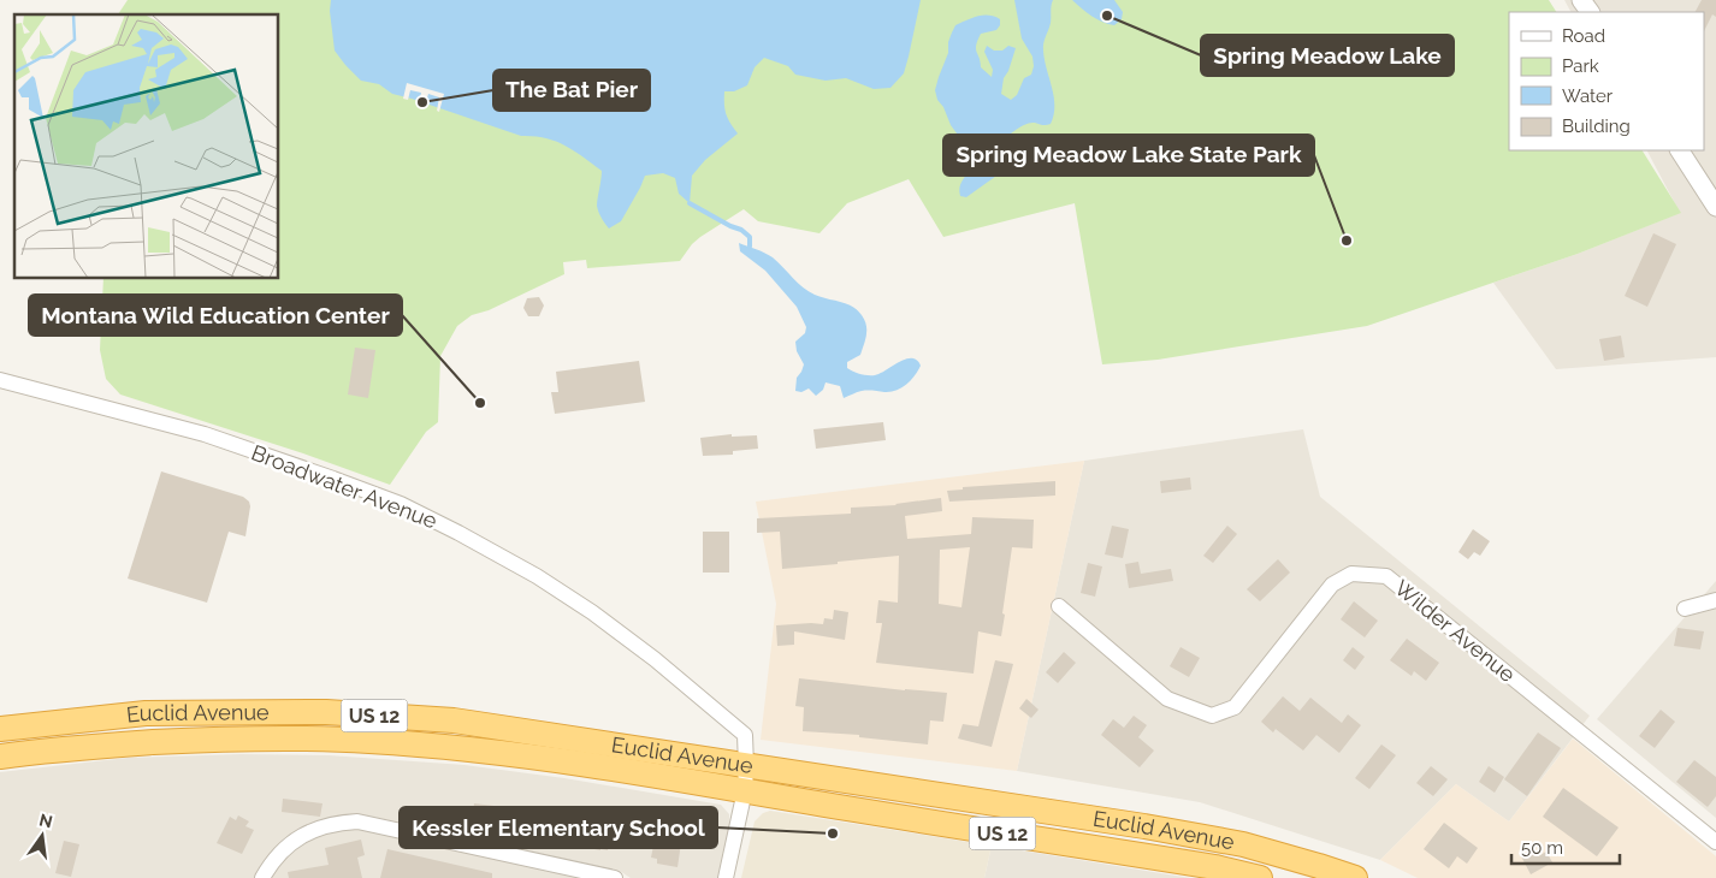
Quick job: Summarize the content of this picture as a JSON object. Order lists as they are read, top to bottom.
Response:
{
  "streets": {
    "highway": ["Euclid Avenue", "US 12"],
    "street": ["Broadwater Avenue", "Wilder Avenue"]
  },
  "crossings": [
    ["Broadwater Avenue", "Euclid Avenue"]
  ],
  "places": [
    "Spring Meadow Lake",
    "The Bat Pier",
    "Spring Meadow Lake State Park",
    "Montana Wild Education Center",
    "Kessler Elementary School"
  ],
  "legend": [
    "Road",
    "Park",
    "Water",
    "Building"
  ],
  "scale_bar": "50 m",
  "north": "top"
}
